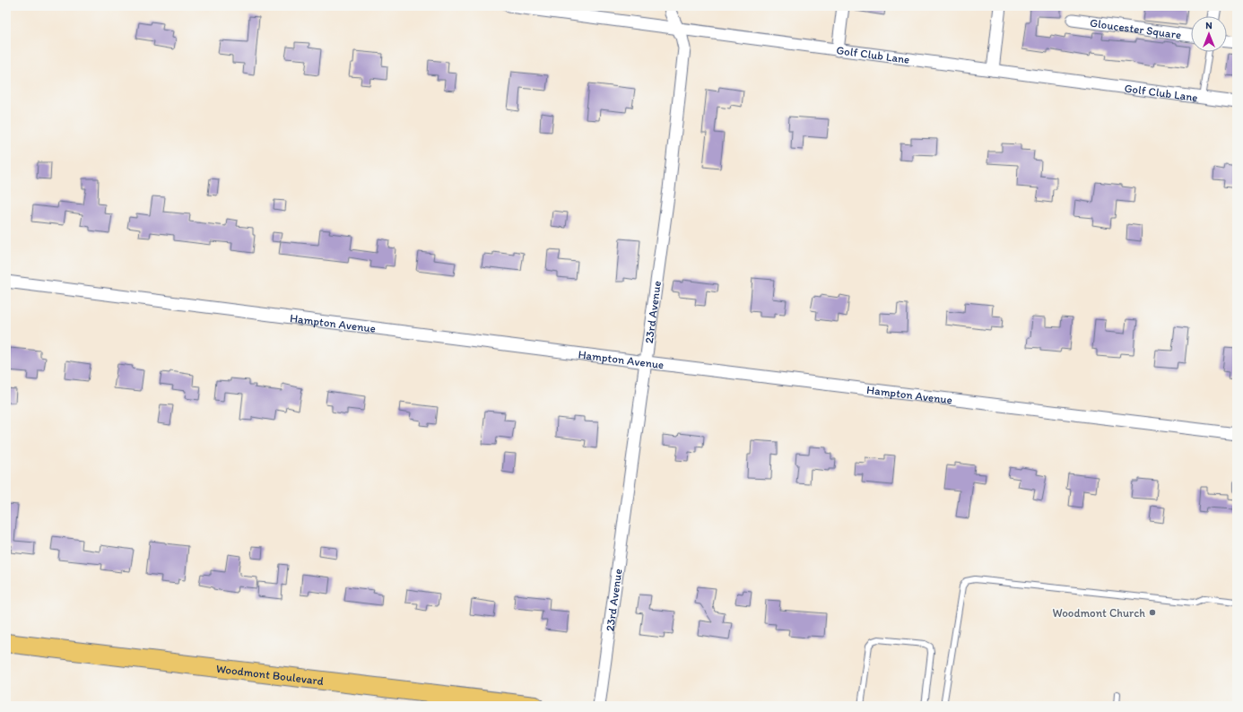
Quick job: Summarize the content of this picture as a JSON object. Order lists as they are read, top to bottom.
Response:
{
  "streets": {
    "main road": ["Woodmont Boulevard"],
    "street": [
      "Gloucester Square",
      "Golf Club Lane",
      "23rd Avenue",
      "Hampton Avenue"
    ]
  },
  "crossings": [
    ["Golf Club Lane", "23rd Avenue"],
    ["23rd Avenue", "Hampton Avenue"]
  ],
  "places": ["Woodmont Church"],
  "north": "top"
}
